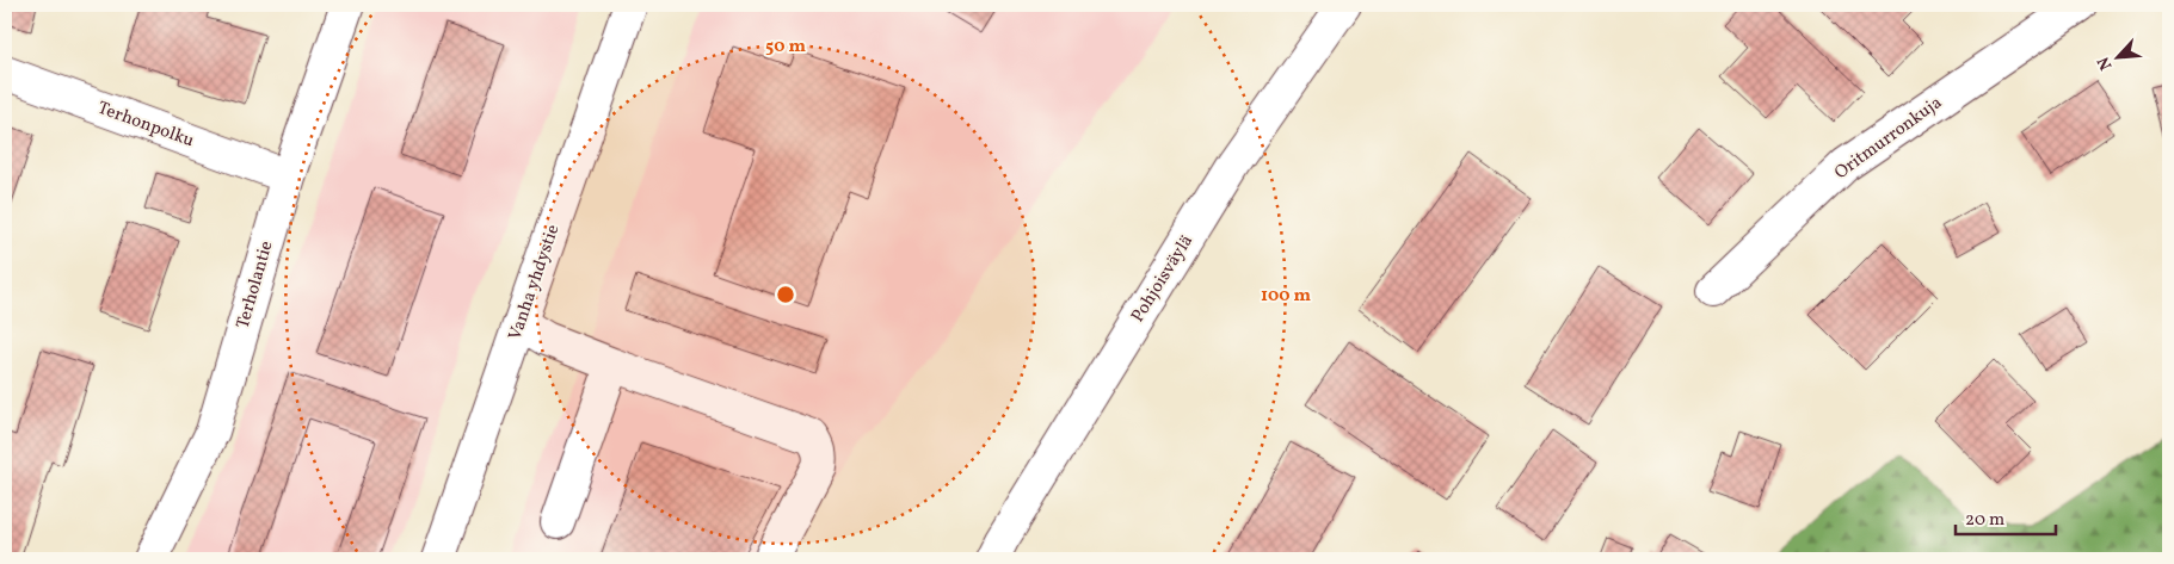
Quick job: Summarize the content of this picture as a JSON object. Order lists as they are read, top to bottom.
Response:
{
  "streets": {
    "street": [
      "Terhonpolku",
      "Oritmurronkuja",
      "Pohjoisväylä",
      "Vanha yhdystie",
      "Terholantie"
    ]
  },
  "crossings": [
    ["Terhonpolku", "Terholantie"]
  ],
  "scale_bar": "20 m",
  "north": "bottom left",
  "rings": ["50 m", "100 m"]
}
